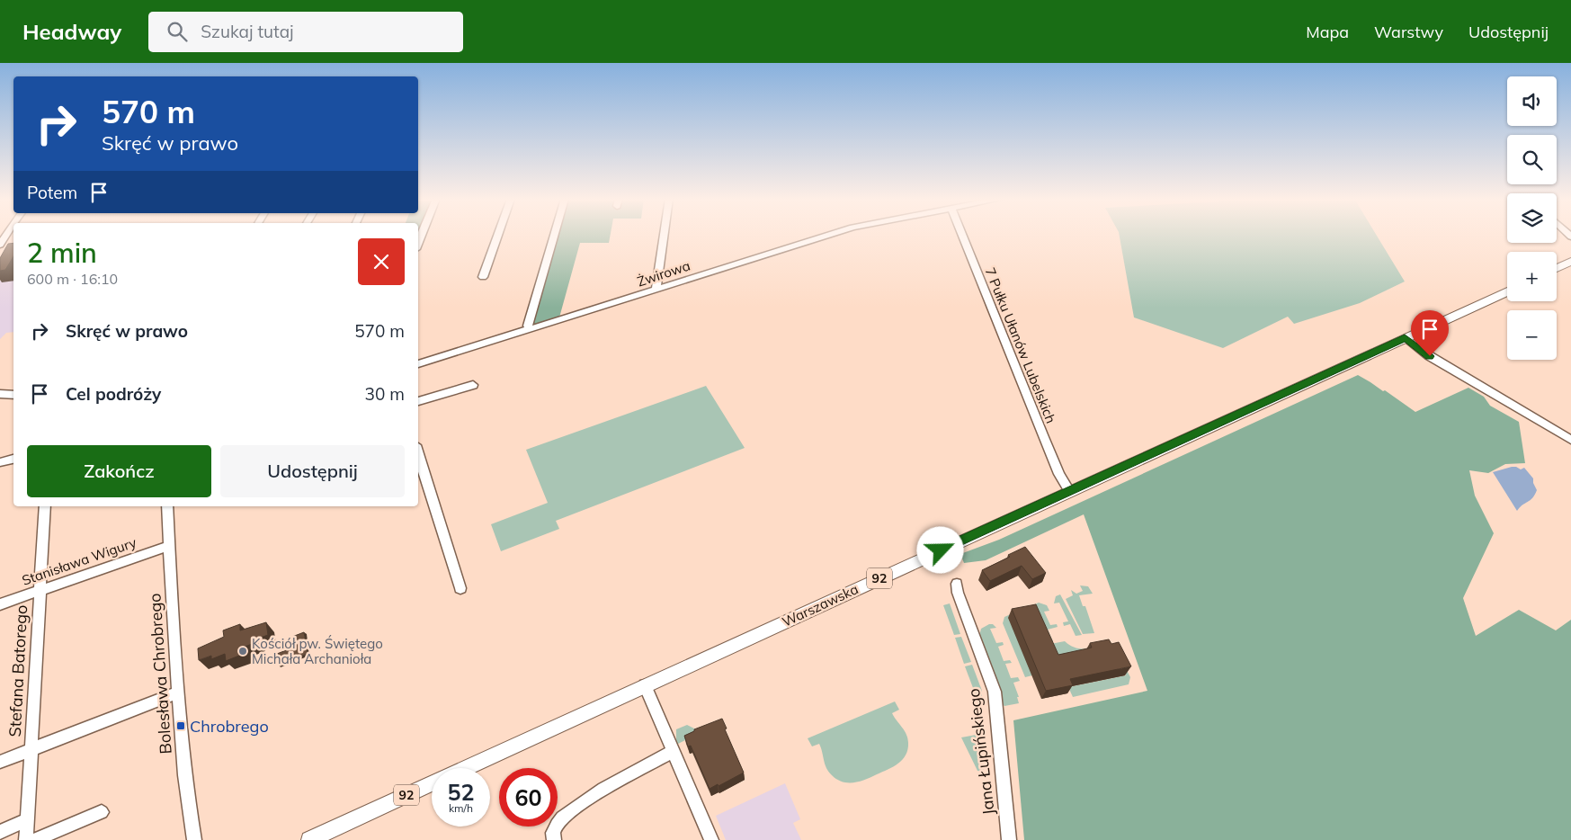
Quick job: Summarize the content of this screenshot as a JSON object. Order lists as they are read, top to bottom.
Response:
{
  "streets": {
    "main road": ["92", "Warszawska"],
    "street": [
      "Żwirowa",
      "7 Pułku Ułanów Lubelskich",
      "Stanisława Wigury",
      "Stefana Batorego",
      "Bolesława Chrobrego",
      "Jana Łupińskiego"
    ]
  },
  "crossings": [
    ["7 Pułku Ułanów Lubelskich", "Warszawska"],
    ["Stanisława Wigury", "Stefana Batorego"],
    ["Stanisława Wigury", "Bolesława Chrobrego"]
  ],
  "places": {
    "other": ["Kościół pw. Świętego Michała Archanioła"],
    "transit": ["Chrobrego"]
  },
  "page": {
    "header": "Headway",
    "search": "Szukaj tutaj",
    "nav": ["Mapa", "Warstwy", "Udostępnij"],
    "map_buttons": ["+", "−"],
    "turn": ["570 m", "Skręć w prawo"],
    "then": "Potem",
    "heading": ["2 min", "600 m · 16:10"],
    "list": [
      {
        "name": "Skręć w prawo",
        "value": "570 m"
      },
      {
        "name": "Cel podróży",
        "value": "30 m"
      }
    ],
    "buttons": ["Zakończ", "Udostępnij"],
    "speed": "52 km/h",
    "limit": "60"
  }
}
